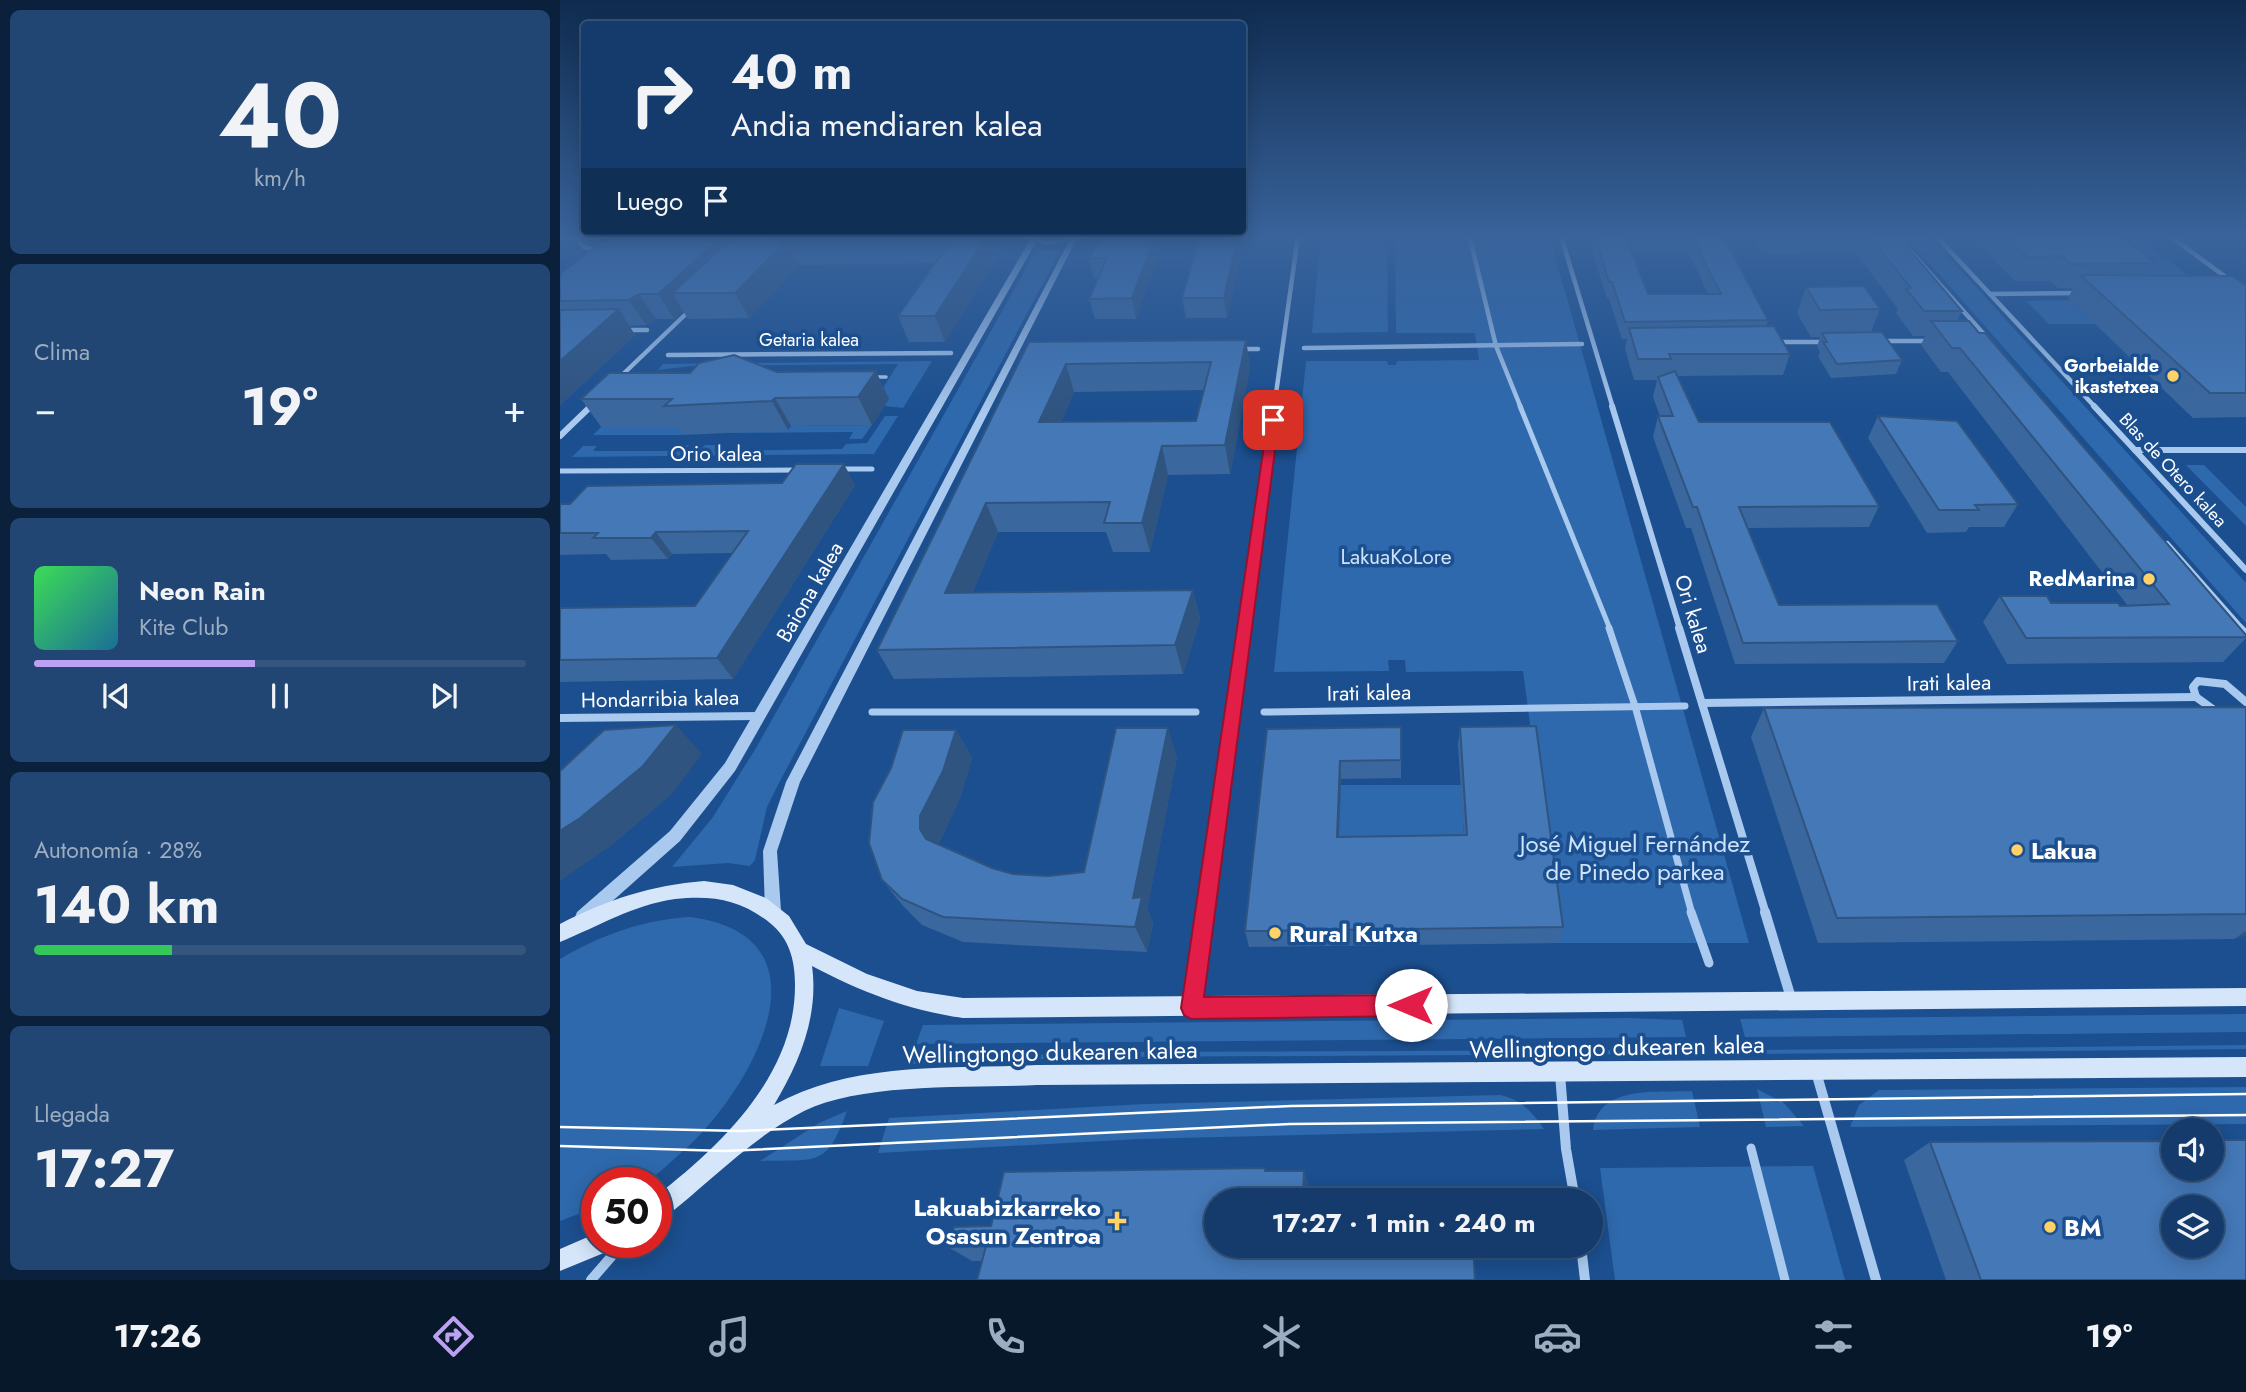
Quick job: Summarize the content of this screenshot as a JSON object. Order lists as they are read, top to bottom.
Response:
{
  "streets": {
    "main road": ["Wellingtongo dukearen kalea"],
    "street": [
      "Getaria kalea",
      "Orio kalea",
      "Blas de Otero kalea",
      "Baiona kalea",
      "Ori kalea",
      "Irati kalea",
      "Hondarribia kalea"
    ]
  },
  "crossings": [
    ["Baiona kalea", "Hondarribia kalea"],
    ["Ori kalea", "Irati kalea"],
    ["Ori kalea", "Wellingtongo dukearen kalea"]
  ],
  "parks": ["LakuaKoLore", "José Miguel Fernández de Pinedo parkea"],
  "places": {
    "other": [
      "Gorbeialde ikastetxea",
      "RedMarina",
      "Lakua",
      "Rural Kutxa",
      "BM"
    ],
    "health": ["Lakuabizkarreko Osasun Zentroa"]
  },
  "page": {
    "tile": [
      ["40", "km/h"],
      "Clima",
      ["Autonomía · 28%", "140 km"],
      ["Llegada", "17:27"]
    ],
    "turn": ["40 m", "Andia mendiaren kalea"],
    "then": "Luego",
    "heat": ["−", "19°", "+"],
    "song": ["Neon Rain", "Kite Club"],
    "limit": "50",
    "trip": "17:27 · 1 min · 240 m",
    "tabs": ["17:26", "19°"]
  }
}
